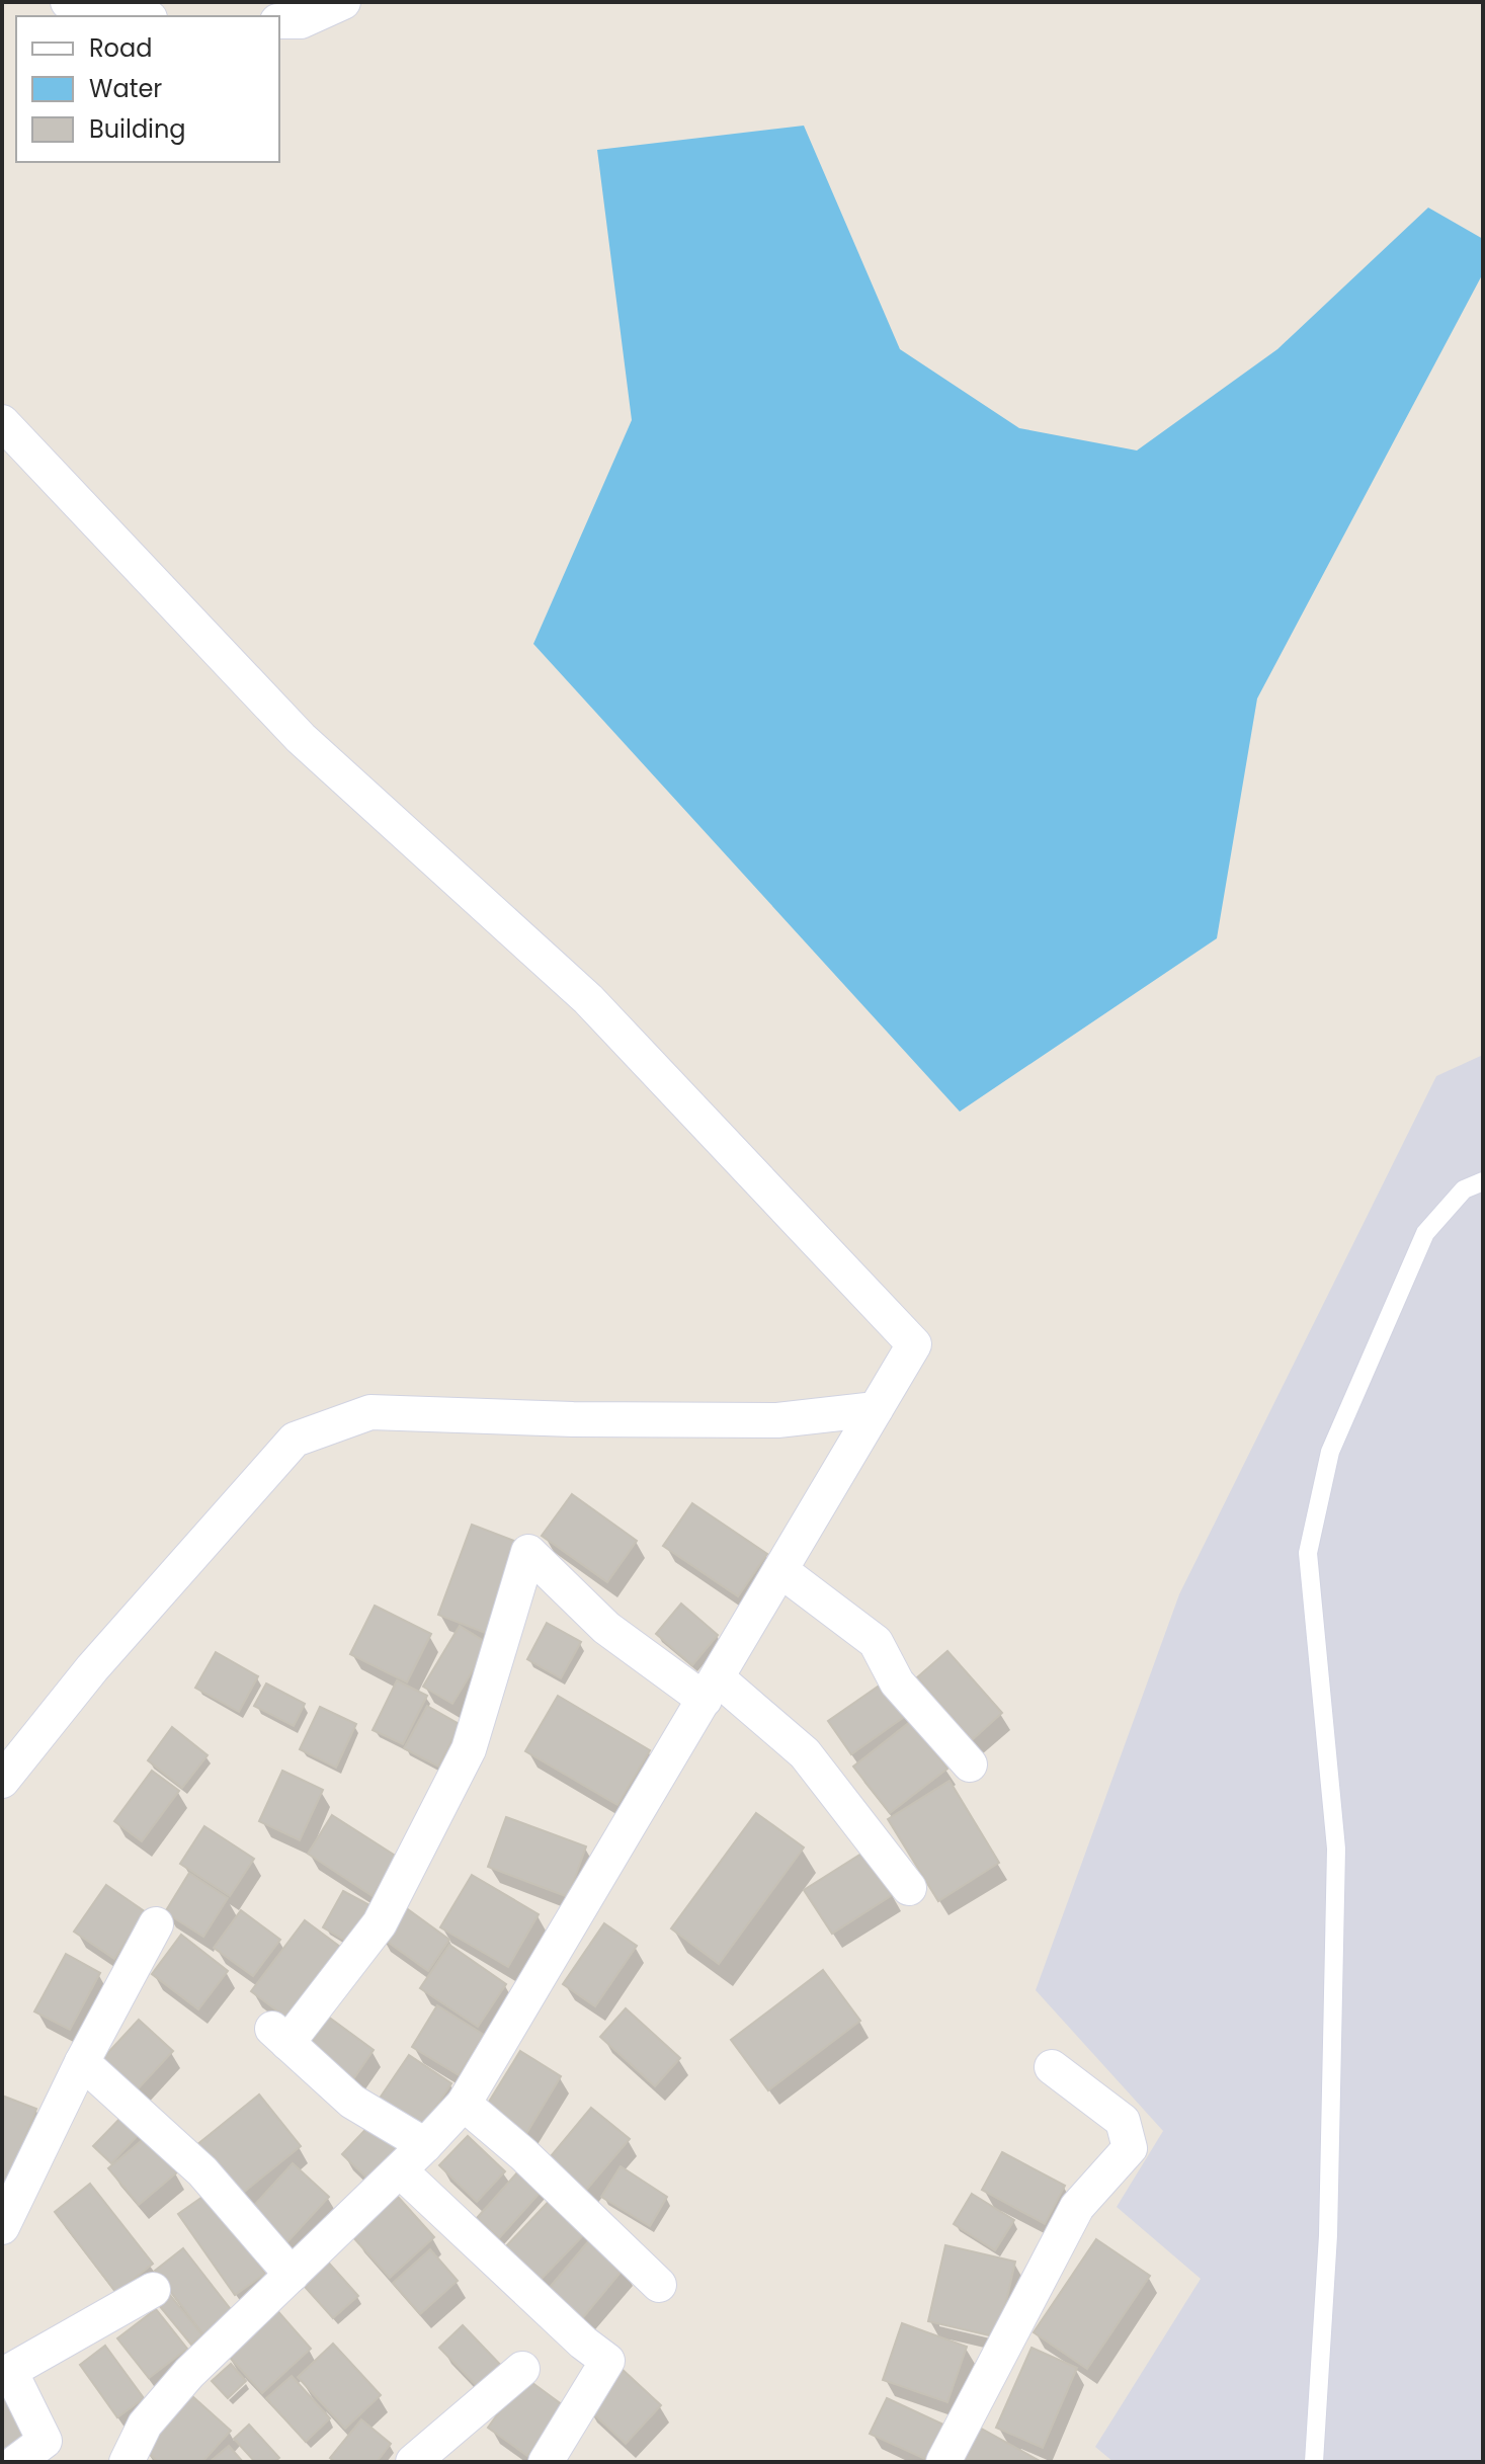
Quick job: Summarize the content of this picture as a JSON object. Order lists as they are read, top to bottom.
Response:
{
  "legend": ["Road", "Water", "Building"]
}
